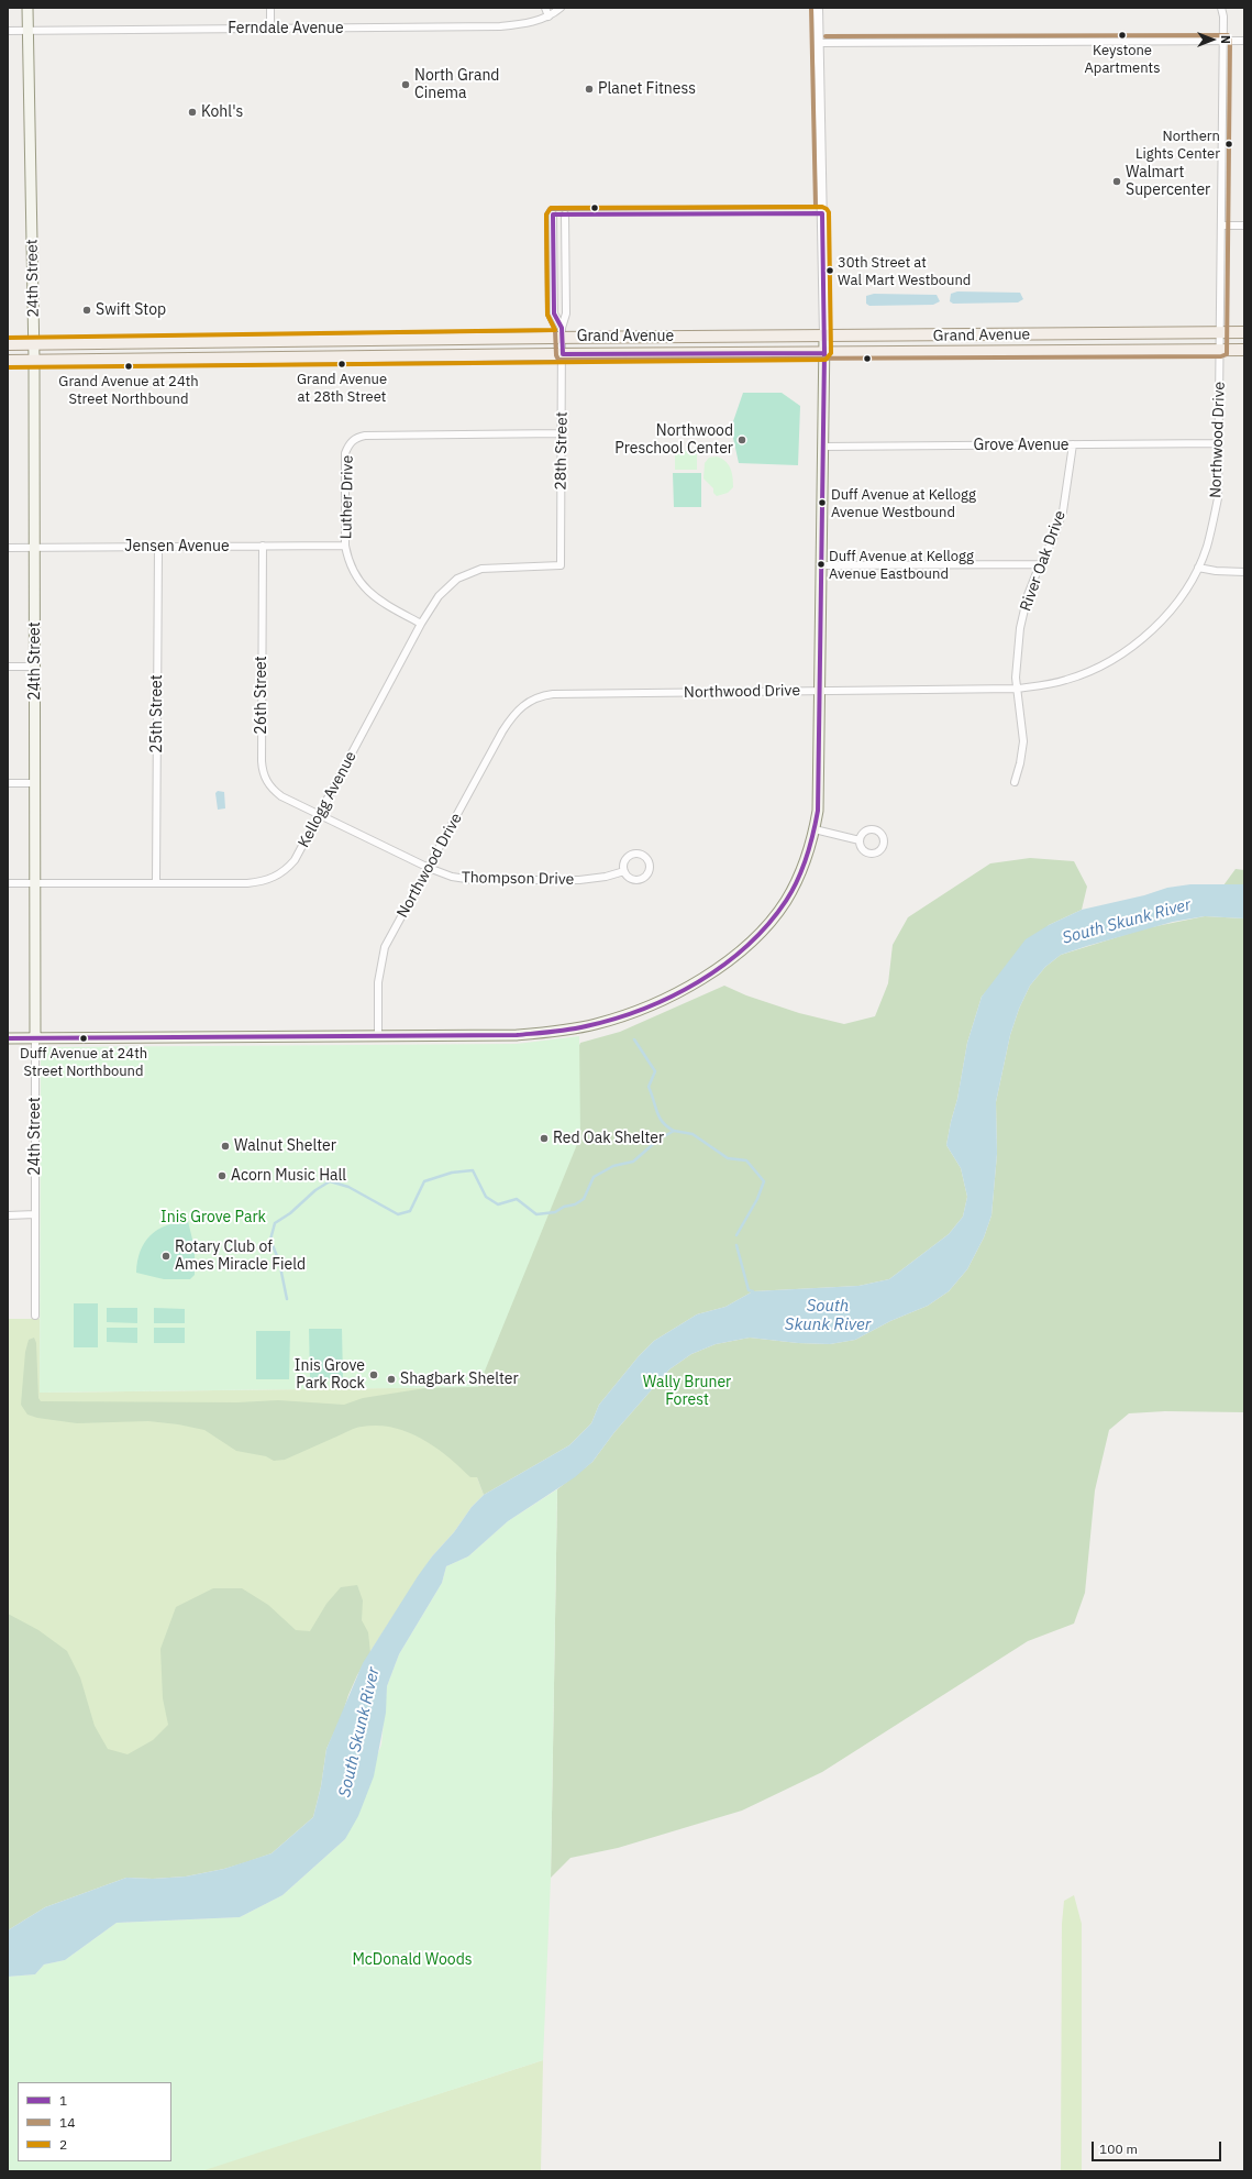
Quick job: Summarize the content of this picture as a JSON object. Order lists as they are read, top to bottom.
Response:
{
  "streets": {
    "main road": ["24th Street", "Grand Avenue"],
    "street": [
      "Ferndale Avenue",
      "Northwood Drive",
      "Grove Avenue",
      "28th Street",
      "Luther Drive",
      "Jensen Avenue",
      "River Oak Drive",
      "26th Street",
      "25th Street",
      "Kellogg Avenue",
      "Thompson Drive"
    ]
  },
  "crossings": [
    ["Ferndale Avenue", "24th Street"],
    ["24th Street", "Grand Avenue"],
    ["24th Street", "Jensen Avenue"],
    ["24th Street", "Kellogg Avenue"],
    ["Grand Avenue", "Northwood Drive"],
    ["Grand Avenue", "28th Street"],
    ["Northwood Drive", "Grove Avenue"],
    ["Northwood Drive", "River Oak Drive"],
    ["Northwood Drive", "Thompson Drive"],
    ["Grove Avenue", "River Oak Drive"],
    ["28th Street", "Luther Drive"],
    ["28th Street", "Kellogg Avenue"],
    ["Luther Drive", "Jensen Avenue"],
    ["Luther Drive", "Kellogg Avenue"],
    ["Jensen Avenue", "26th Street"],
    ["Jensen Avenue", "25th Street"],
    ["26th Street", "Kellogg Avenue"],
    ["26th Street", "Thompson Drive"],
    ["25th Street", "Kellogg Avenue"],
    ["Kellogg Avenue", "Thompson Drive"]
  ],
  "water": ["South Skunk River"],
  "parks": ["Inis Grove Park", "Wally Bruner Forest", "McDonald Woods"],
  "places": [
    "Keystone Apartments",
    "North Grand Cinema",
    "Planet Fitness",
    "Kohl's",
    "Northern Lights Center",
    "Walmart Supercenter",
    "30th Street at Wal Mart Westbound",
    "Swift Stop",
    "Grand Avenue at 28th Street",
    "Grand Avenue at 24th Street Northbound",
    "Northwood Preschool Center",
    "Duff Avenue at Kellogg Avenue Westbound",
    "Duff Avenue at Kellogg Avenue Eastbound",
    "Duff Avenue at 24th Street Northbound",
    "Red Oak Shelter",
    "Walnut Shelter",
    "Acorn Music Hall",
    "Rotary Club of Ames Miracle Field",
    "Inis Grove Park Rock",
    "Shagbark Shelter"
  ],
  "lines": ["transit line 14", "transit line 2", "transit line 1"],
  "legend": ["1", "14", "2"],
  "scale_bar": "100 m",
  "north": "right"
}
